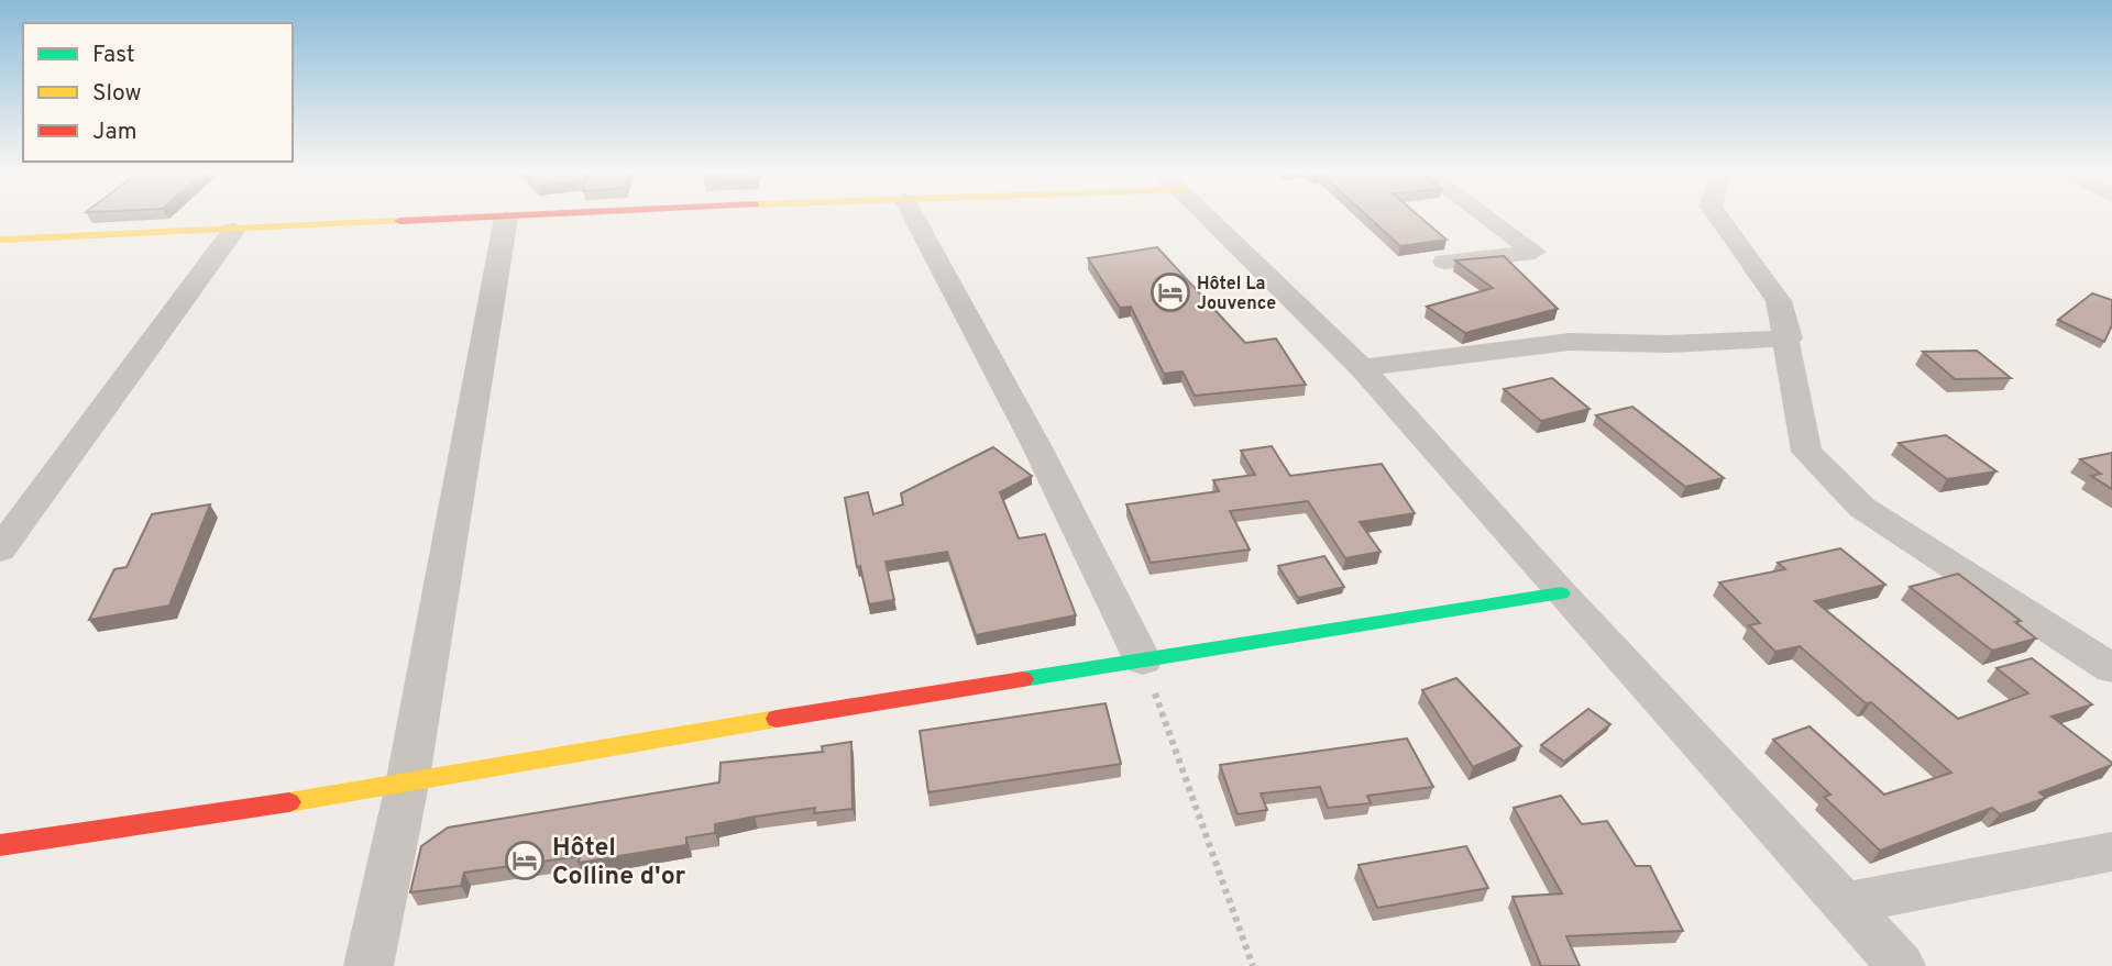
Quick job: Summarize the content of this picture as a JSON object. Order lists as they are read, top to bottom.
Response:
{
  "places": {
    "hotel": ["Hôtel La Jouvence", "Hôtel Colline d'or"]
  },
  "legend": ["Fast", "Slow", "Jam"]
}
